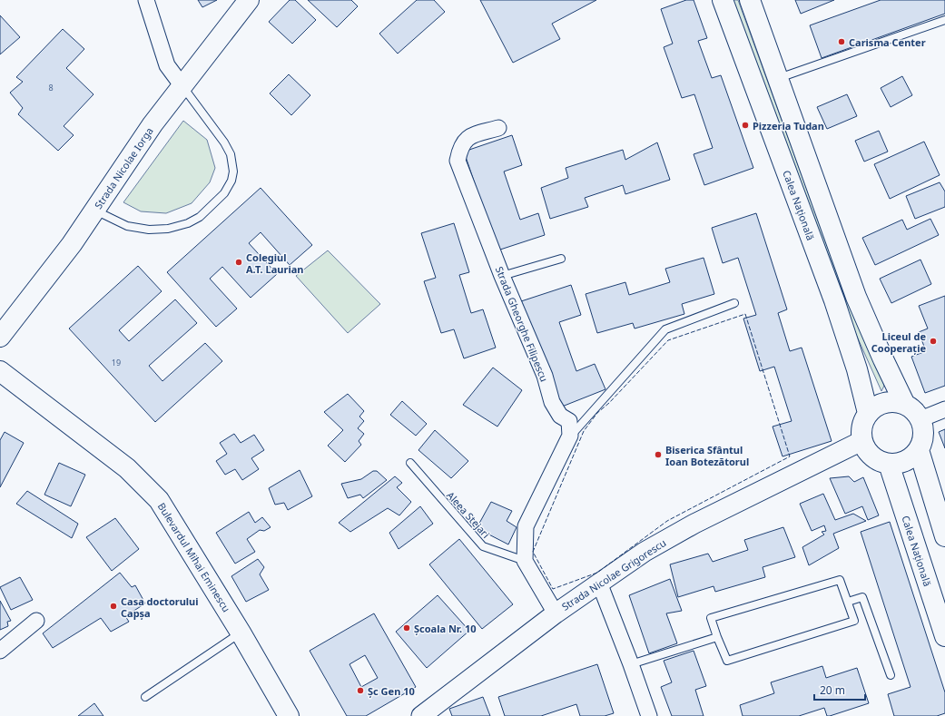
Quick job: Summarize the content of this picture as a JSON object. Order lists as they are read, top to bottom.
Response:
{
  "streets": {
    "main road": ["Strada Nicolae Iorga", "Calea Națională", "Bulevardul Mihai Eminescu"],
    "street": ["Strada Gheorghe Filipescu", "Strada Nicolae Grigorescu"],
    "lane": ["Aleea Stejari"]
  },
  "crossings": [
    ["Calea Națională", "Strada Nicolae Grigorescu"]
  ],
  "places": [
    "Carisma Center",
    "Pizzeria Tudan",
    "Colegiul A.T. Laurian",
    "Liceul de Cooperație",
    "Biserica Sfântul Ioan Botezătorul",
    "Casa doctorului Capșa",
    "Școala Nr. 10",
    "Șc Gen 10"
  ],
  "house_numbers": ["8", "19"],
  "scale_bar": "20 m"
}
